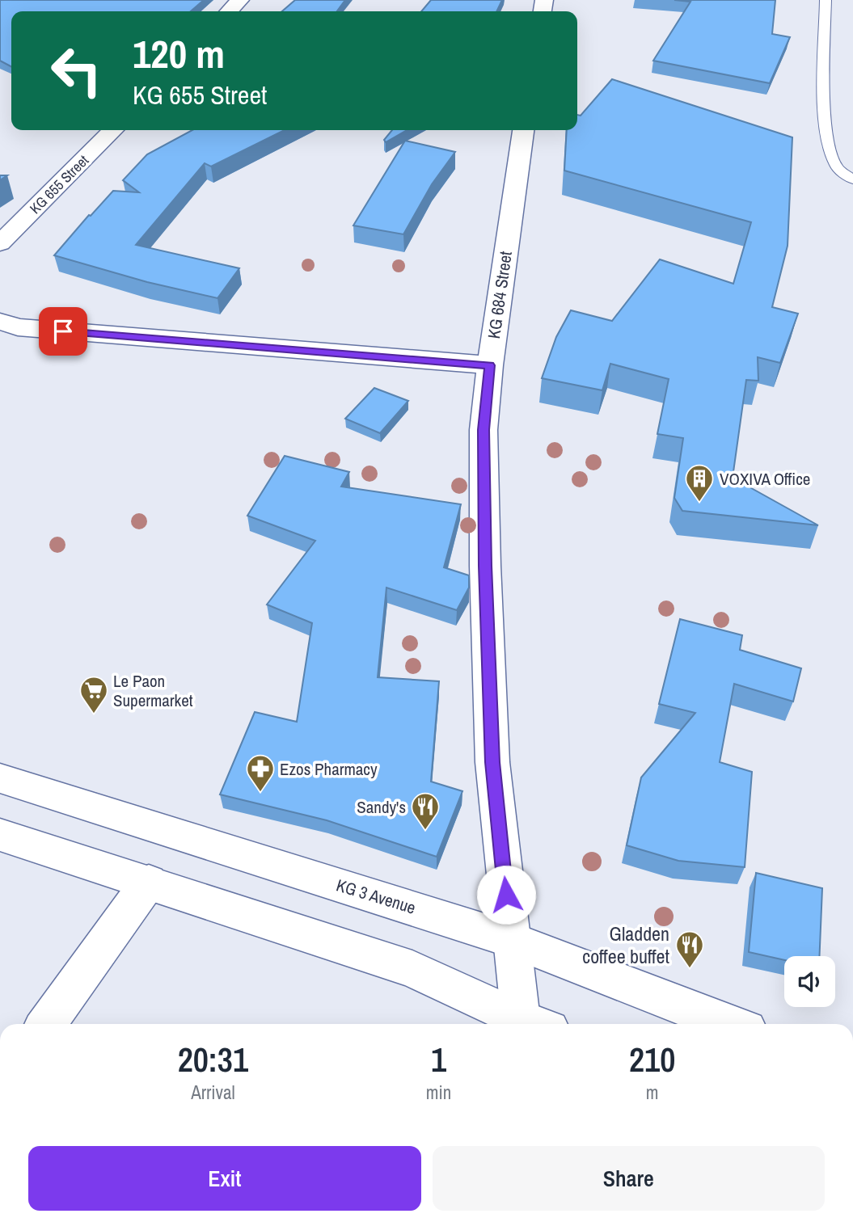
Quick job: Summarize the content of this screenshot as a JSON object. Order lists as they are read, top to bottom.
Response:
{
  "streets": {
    "street": ["KG 655 Street", "KG 684 Street", "KG 3 Avenue"]
  },
  "crossings": [
    ["KG 684 Street", "KG 3 Avenue"]
  ],
  "places": {
    "building": ["VOXIVA Office"],
    "supermarket": ["Le Paon Supermarket"],
    "pharmacy": ["Ezos Pharmacy"],
    "restaurant": ["Sandy's", "Gladden coffee buffet"]
  },
  "page": {
    "turn": ["120 m", "KG 655 Street"],
    "eta": [
      "20:31",
      "Arrival",
      "1",
      "min",
      "210",
      "m"
    ],
    "buttons": ["Exit", "Share"]
  }
}
